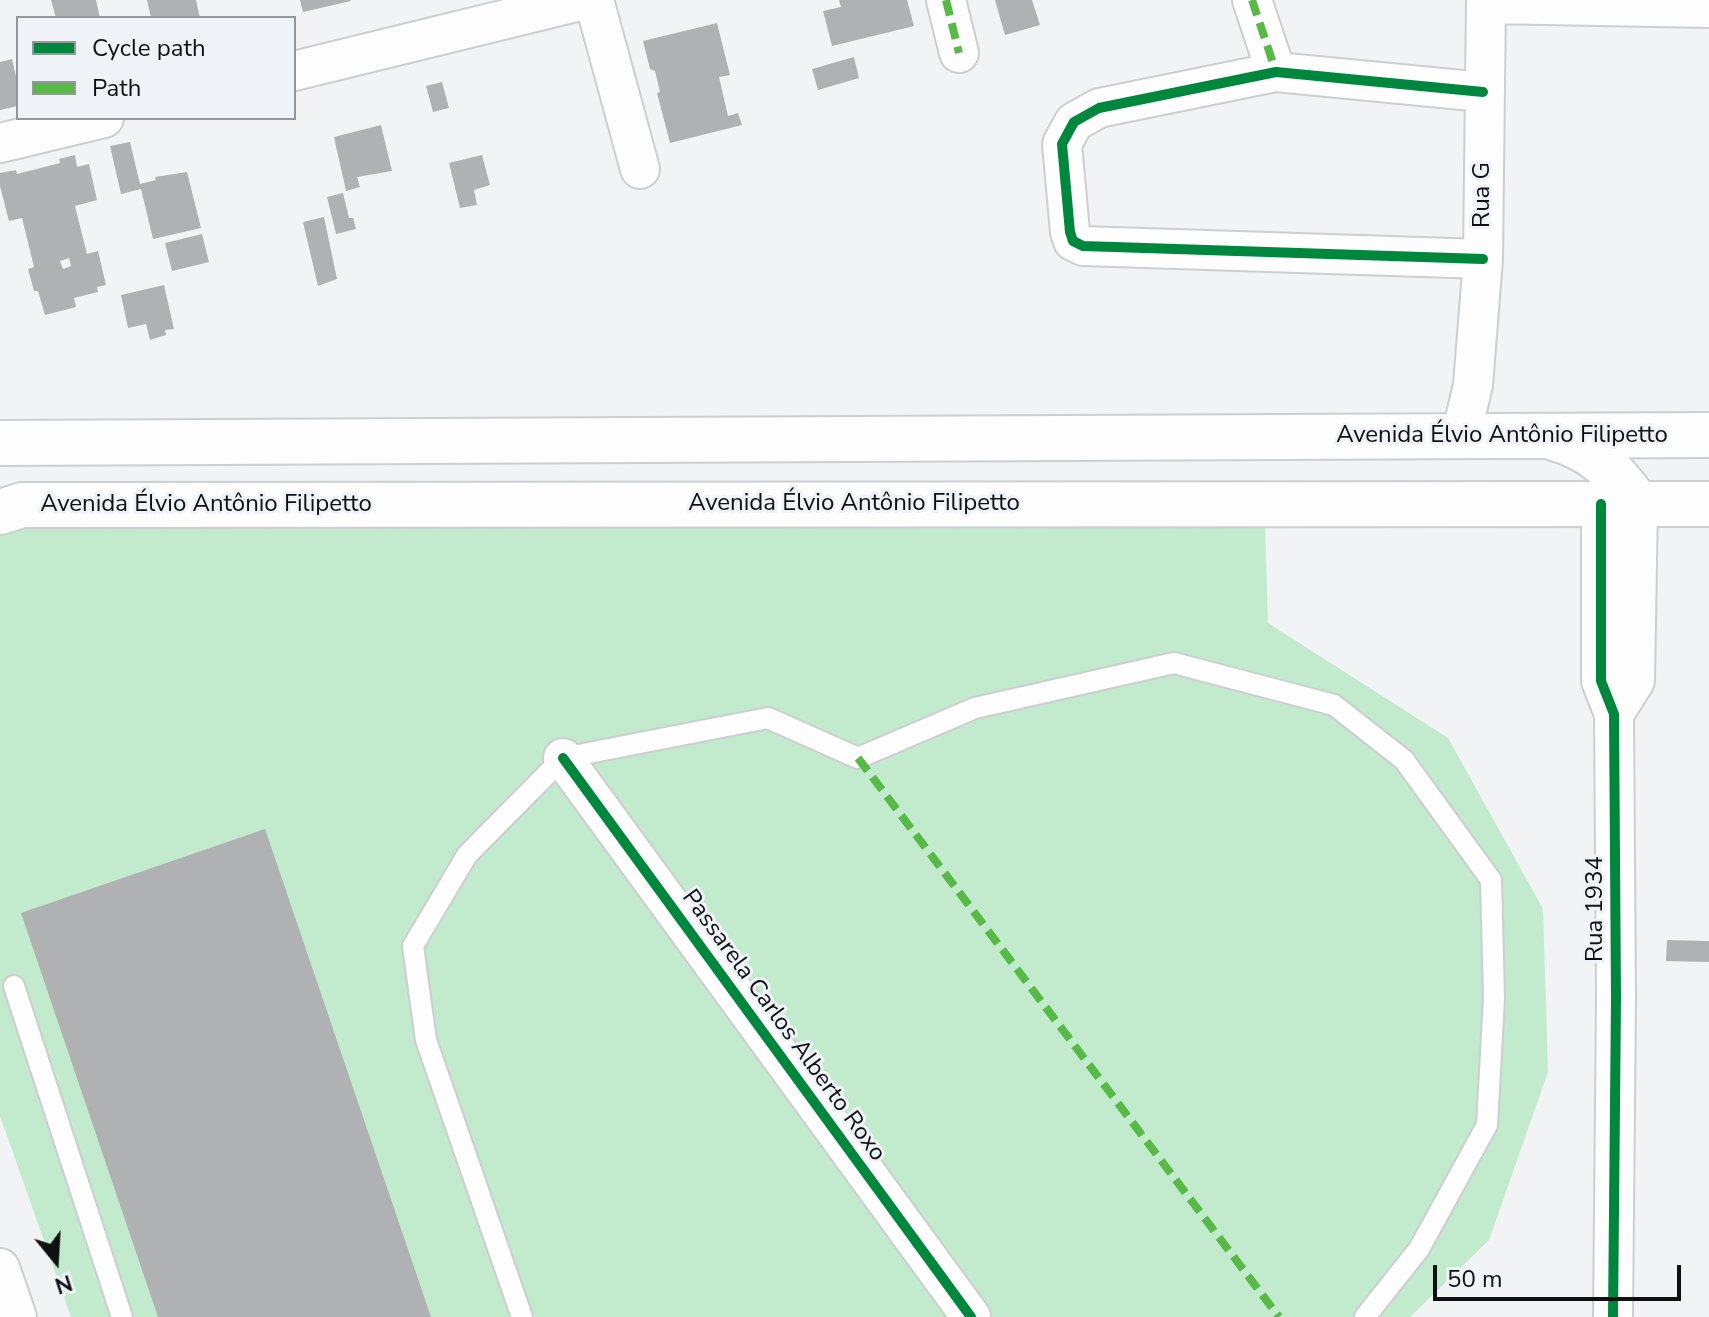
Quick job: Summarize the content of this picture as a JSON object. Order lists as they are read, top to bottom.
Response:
{
  "streets": {
    "main road": ["Avenida Élvio Antônio Filipetto"],
    "street": ["Rua G", "Rua 1934", "Passarela Carlos Alberto Roxo"]
  },
  "crossings": [
    ["Rua G", "Avenida Élvio Antônio Filipetto"],
    ["Avenida Élvio Antônio Filipetto", "Rua 1934"]
  ],
  "legend": ["Cycle path", "Path"],
  "scale_bar": "50 m",
  "north": "bottom"
}
